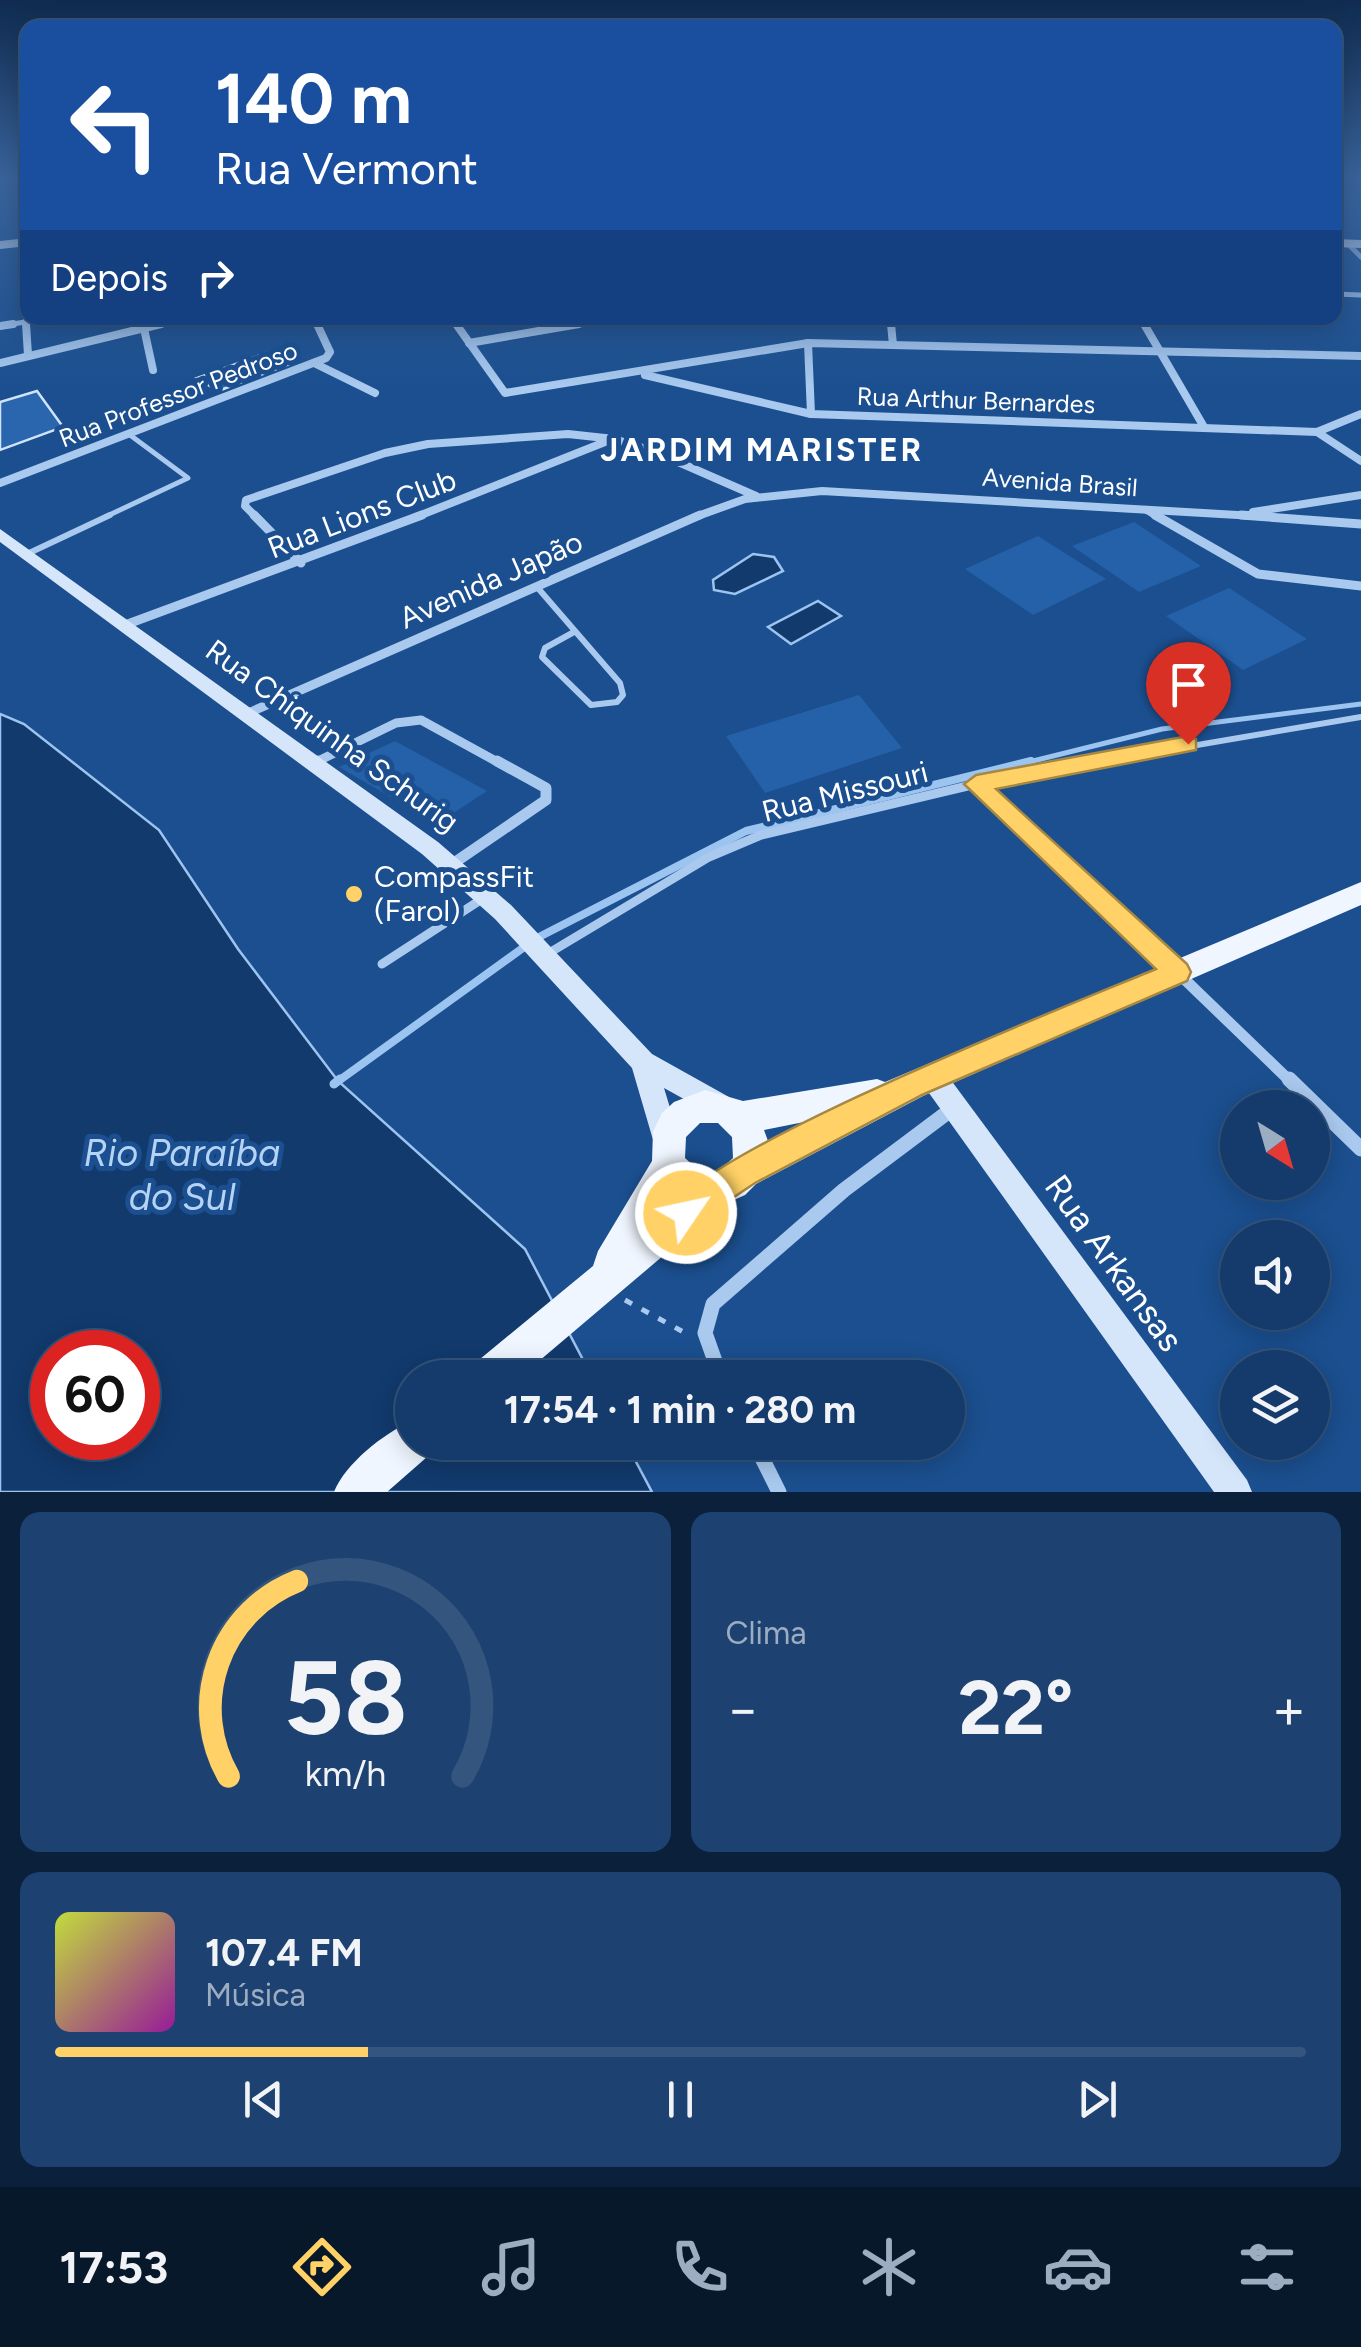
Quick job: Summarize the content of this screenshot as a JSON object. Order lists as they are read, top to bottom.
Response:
{
  "streets": {
    "street": [
      "Rua Professor Pedroso",
      "Rua Arthur Bernardes",
      "Avenida Brasil",
      "Rua Lions Club",
      "Avenida Japão",
      "Rua Chiquinha Schurig",
      "Rua Arkansas"
    ],
    "lane": ["Rua Missouri"]
  },
  "crossings": [
    ["Avenida Brasil", "Avenida Japão"],
    ["Rua Lions Club", "Rua Chiquinha Schurig"],
    ["Avenida Japão", "Rua Chiquinha Schurig"],
    ["Rua Chiquinha Schurig", "Rua Missouri"]
  ],
  "districts": ["JARDIM MARISTER"],
  "water": ["Rio Paraíba do Sul"],
  "places": ["CompassFit (Farol)"],
  "north": "bottom right",
  "page": {
    "turn": ["140 m", "Rua Vermont"],
    "then": "Depois",
    "limit": "60",
    "trip": "17:54 · 1 min · 280 m",
    "tile": "Clima",
    "heat": ["−", "22°", "+"],
    "song": ["107.4 FM", "Música"],
    "tabs": "17:53",
    "gauge": ["58", "km/h"]
  }
}
